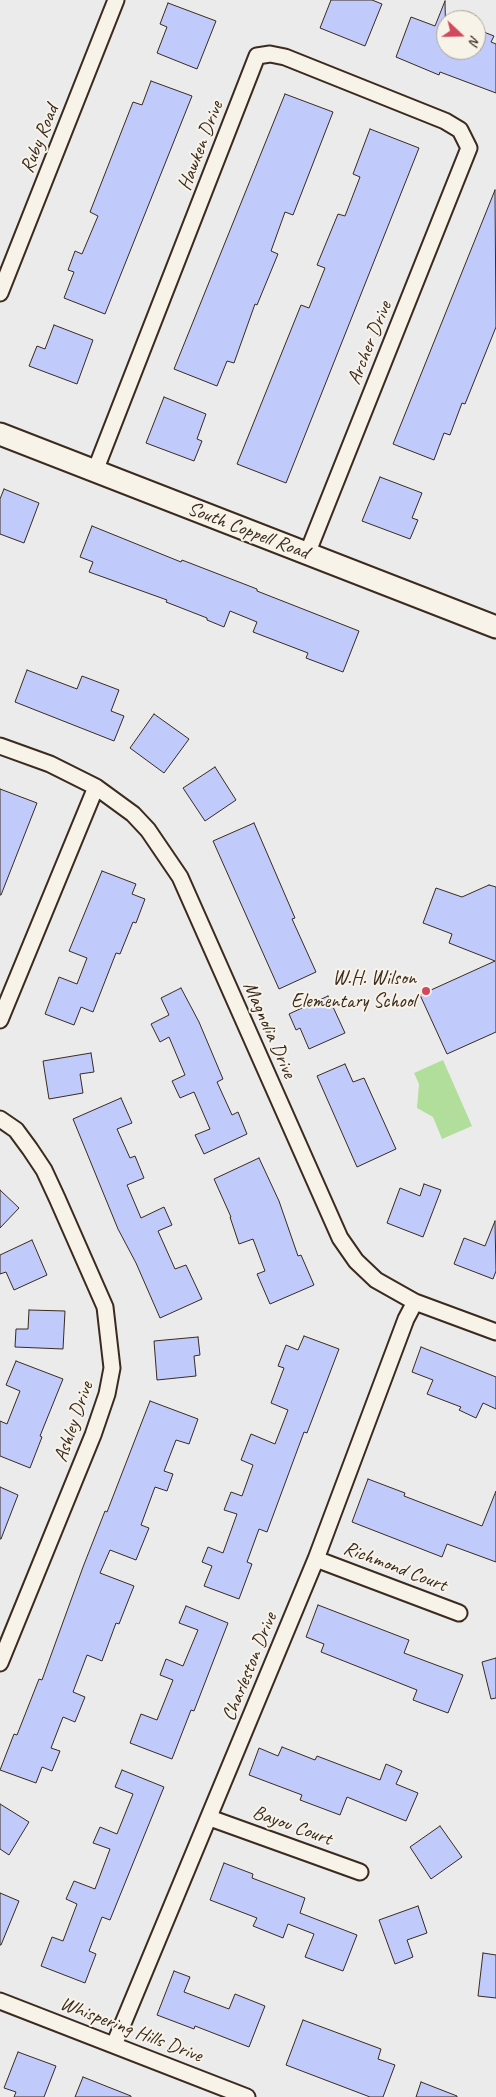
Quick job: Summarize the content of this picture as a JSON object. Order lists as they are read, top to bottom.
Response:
{
  "streets": {
    "street": [
      "Ruby Road",
      "Hawken Drive",
      "Archer Drive",
      "South Coppell Road",
      "Magnolia Drive",
      "Ashley Drive",
      "Richmond Court",
      "Charleston Drive",
      "Bayou Court",
      "Whispering Hills Drive"
    ]
  },
  "crossings": [
    ["Hawken Drive", "Archer Drive"],
    ["Hawken Drive", "South Coppell Road"],
    ["Archer Drive", "South Coppell Road"],
    ["Magnolia Drive", "Charleston Drive"],
    ["Richmond Court", "Charleston Drive"],
    ["Charleston Drive", "Bayou Court"],
    ["Charleston Drive", "Whispering Hills Drive"]
  ],
  "places": ["W.H. Wilson Elementary School"],
  "north": "right"
}
